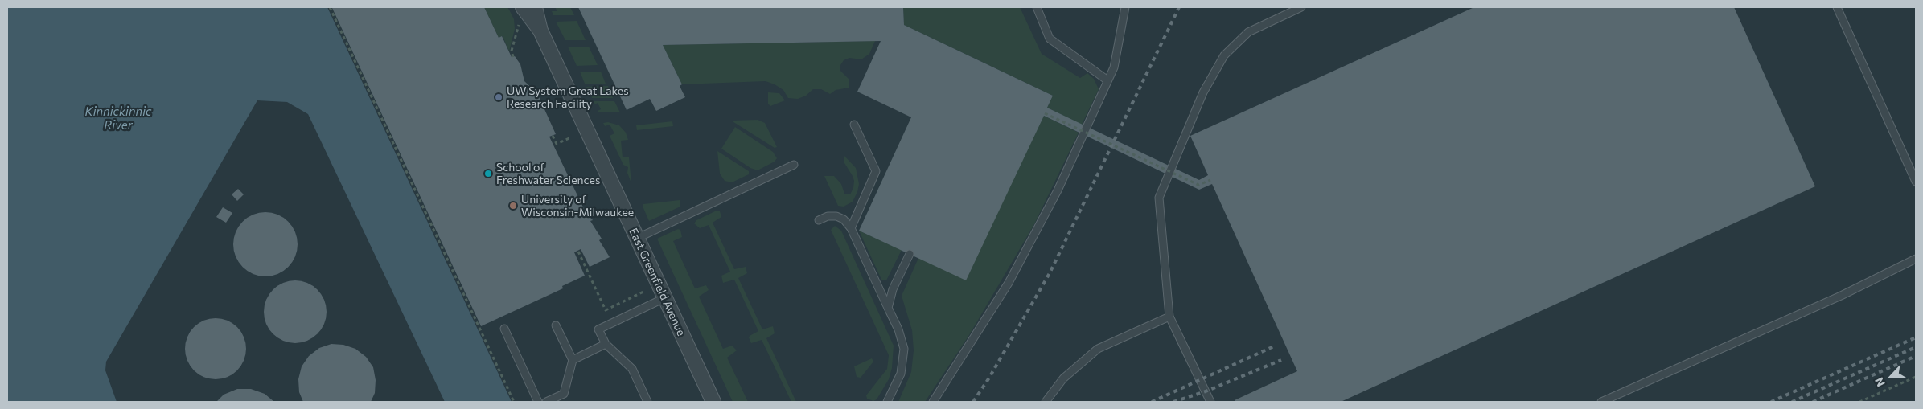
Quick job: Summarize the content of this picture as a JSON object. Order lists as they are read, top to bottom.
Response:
{
  "streets": {
    "street": ["East Greenfield Avenue"]
  },
  "water": ["Kinnickinnic River"],
  "places": ["UW System Great Lakes Research Facility", "School of Freshwater Sciences", "University of Wisconsin-Milwaukee"],
  "north": "bottom left"
}
